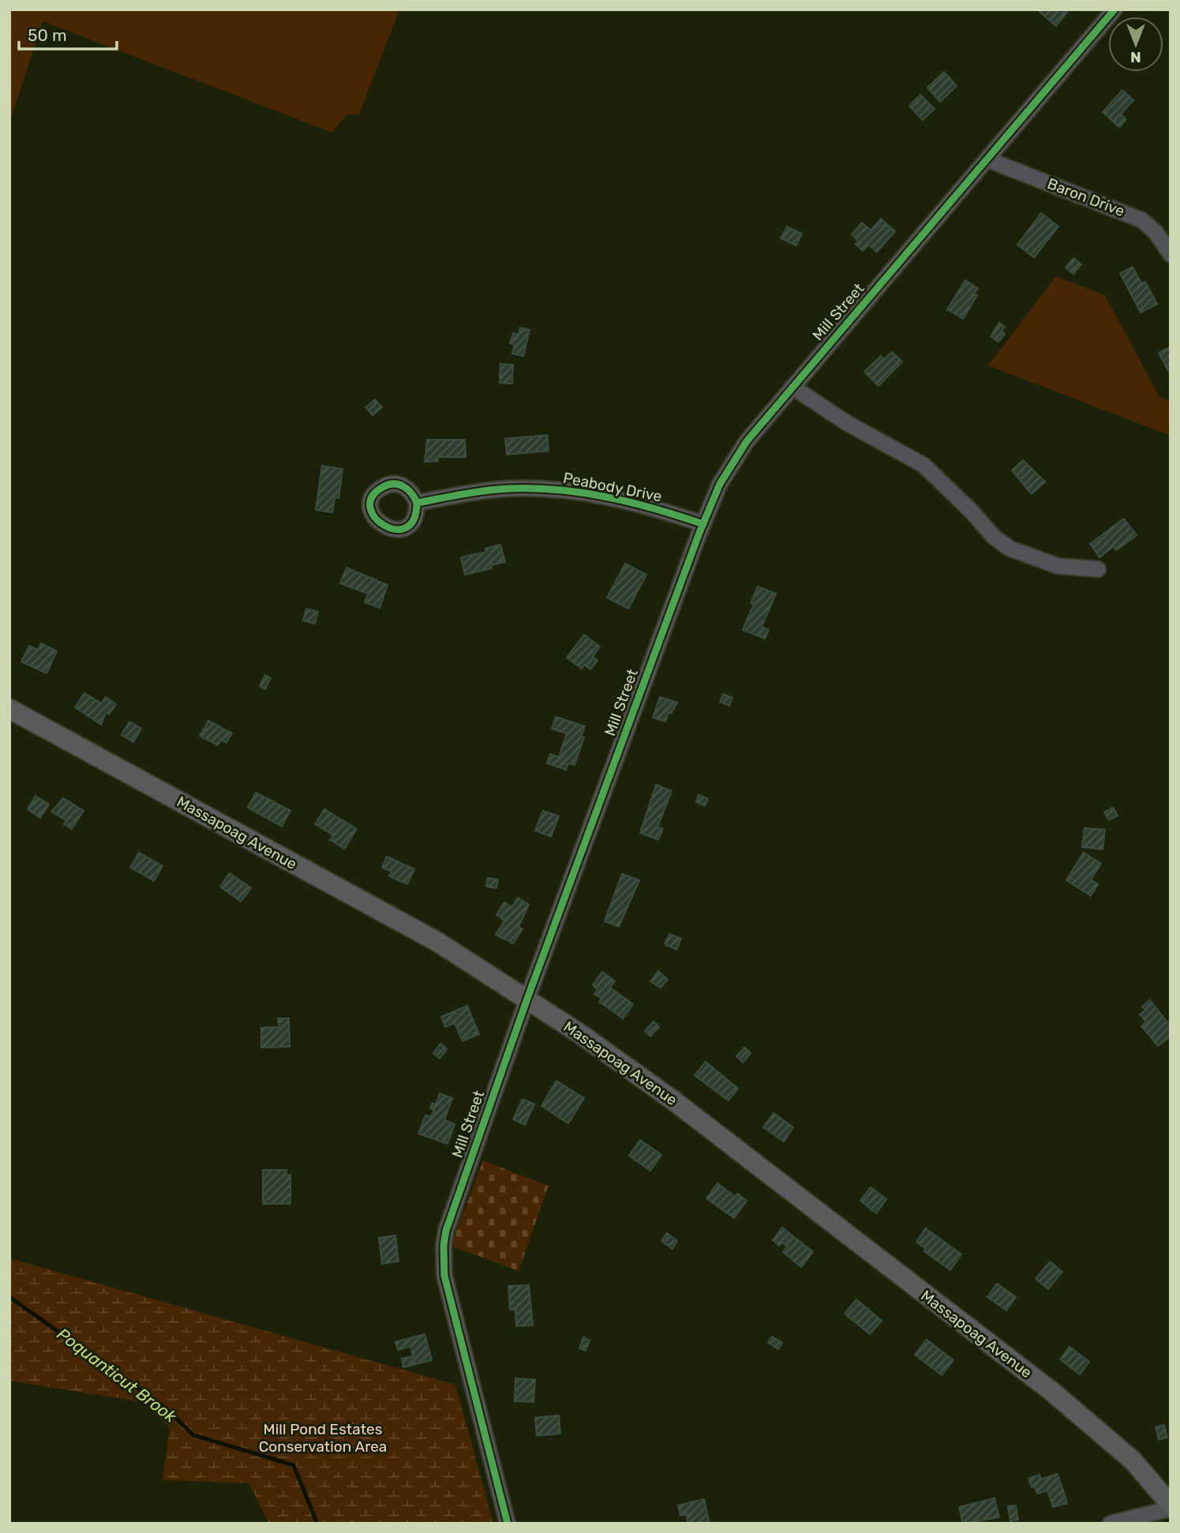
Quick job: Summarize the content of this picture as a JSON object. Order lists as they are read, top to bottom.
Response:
{
  "streets": {
    "main road": ["Massapoag Avenue"],
    "street": ["Baron Drive", "Mill Street", "Peabody Drive"]
  },
  "crossings": [
    ["Baron Drive", "Mill Street"],
    ["Mill Street", "Peabody Drive"],
    ["Mill Street", "Massapoag Avenue"]
  ],
  "water": ["Poquanticut Brook"],
  "parks": ["Mill Pond Estates Conservation Area"],
  "scale_bar": "50 m",
  "north": "bottom"
}
